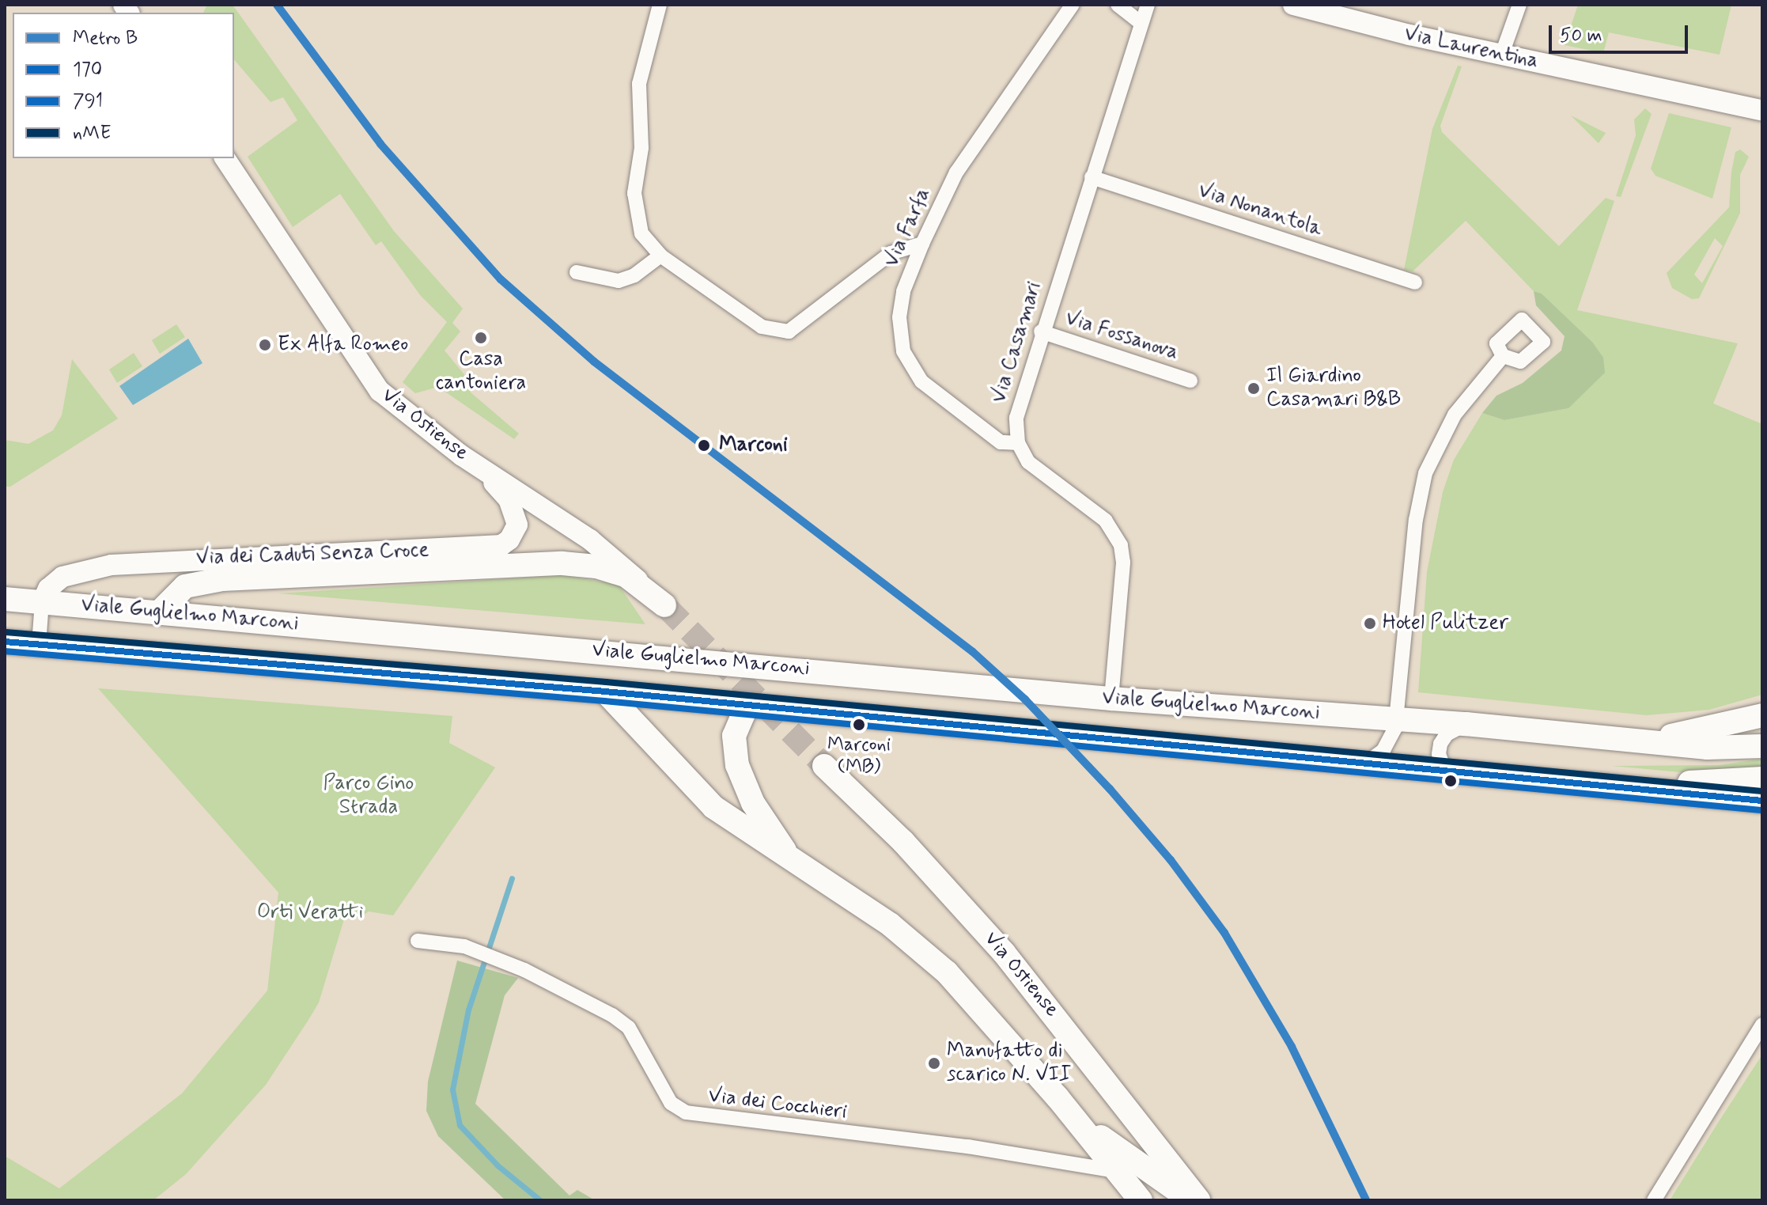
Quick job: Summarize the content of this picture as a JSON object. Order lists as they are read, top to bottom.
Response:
{
  "streets": {
    "main road": [
      "Via Laurentina",
      "Via Ostiense",
      "Via dei Caduti Senza Croce",
      "Viale Guglielmo Marconi"
    ],
    "street": [
      "Via Nonantola",
      "Via Farfa",
      "Via Fossanova",
      "Via Casamari",
      "Via dei Cocchieri"
    ]
  },
  "crossings": [
    ["Via Nonantola", "Via Casamari"],
    ["Via Farfa", "Via Casamari"],
    ["Via Fossanova", "Via Casamari"],
    ["Via Ostiense", "Via dei Caduti Senza Croce"],
    ["Via dei Caduti Senza Croce", "Viale Guglielmo Marconi"]
  ],
  "parks": ["Parco Gino Strada", "Orti Veratti"],
  "places": [
    "Casa cantoniera",
    "Ex Alfa Romeo",
    "Il Giardino Casamari B&B",
    "Marconi",
    "Hotel Pulitzer",
    "Marconi (MB)",
    "Manufatto di scarico N. VII"
  ],
  "lines": [
    "metro line B",
    "transit line nME",
    "transit line 170",
    "transit line 791"
  ],
  "legend": [
    "Metro B",
    "170",
    "791",
    "nME"
  ],
  "scale_bar": "50 m"
}
